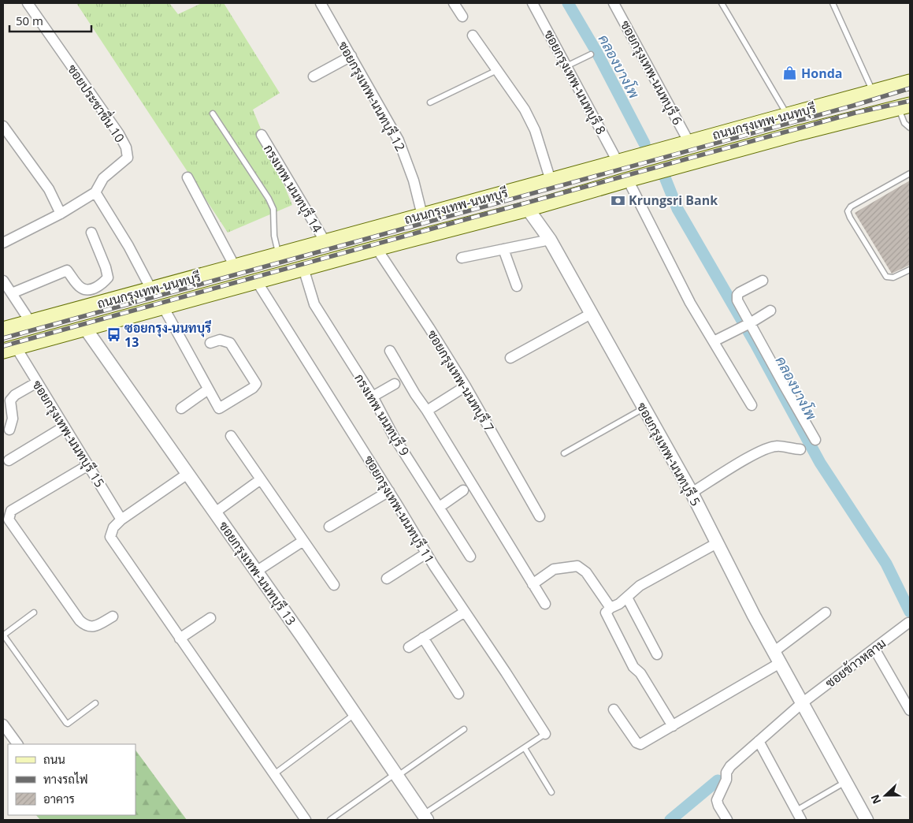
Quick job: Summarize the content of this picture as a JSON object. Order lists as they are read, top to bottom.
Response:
{
  "streets": {
    "main road": ["ถนนกรุงเทพ-นนทบุรี"],
    "street": [
      "ซอยกรุงเทพ-นนทบุรี 6",
      "ซอยกรุงเทพ-นนทบุรี 8",
      "ซอยกรุงเทพ-นนทบุรี 12",
      "ซอยประชาชื่น 10",
      "กรงเทพ นนทบุรี 14",
      "ซอยกรุงเทพ-นนทบุรี 7",
      "กรงเทพ นนทบุรี 9",
      "ซอยกรุงเทพ-นนทบุรี 15",
      "ซอยกรุงเทพ-นนทบุรี 5",
      "ซอยกรุงเทพ-นนทบุรี 11",
      "ซอยกรุงเทพ-นนทบุรี 13",
      "ซอยข้าวหลาม"
    ]
  },
  "crossings": [
    ["ซอยกรุงเทพ-นนทบุรี 6", "ถนนกรุงเทพ-นนทบุรี"],
    ["ซอยกรุงเทพ-นนทบุรี 8", "ถนนกรุงเทพ-นนทบุรี"],
    ["ซอยกรุงเทพ-นนทบุรี 12", "ถนนกรุงเทพ-นนทบุรี"],
    ["ถนนกรุงเทพ-นนทบุรี", "กรงเทพ นนทบุรี 14"],
    ["ถนนกรุงเทพ-นนทบุรี", "ซอยกรุงเทพ-นนทบุรี 7"],
    ["ถนนกรุงเทพ-นนทบุรี", "กรงเทพ นนทบุรี 9"],
    ["ถนนกรุงเทพ-นนทบุรี", "ซอยกรุงเทพ-นนทบุรี 15"],
    ["ถนนกรุงเทพ-นนทบุรี", "ซอยกรุงเทพ-นนทบุรี 5"],
    ["ถนนกรุงเทพ-นนทบุรี", "ซอยกรุงเทพ-นนทบุรี 11"],
    ["ถนนกรุงเทพ-นนทบุรี", "ซอยกรุงเทพ-นนทบุรี 13"],
    ["ซอยกรุงเทพ-นนทบุรี 5", "ซอยข้าวหลาม"]
  ],
  "water": ["คลองบางโพ"],
  "places": {
    "shop": ["Honda"],
    "bank": ["Krungsri Bank"],
    "bus stop": ["ซอยกรุง-นนทบุรี 13"]
  },
  "legend": ["ถนน", "ทางรถไฟ", "อาคาร"],
  "scale_bar": "50 m",
  "north": "left"
}
